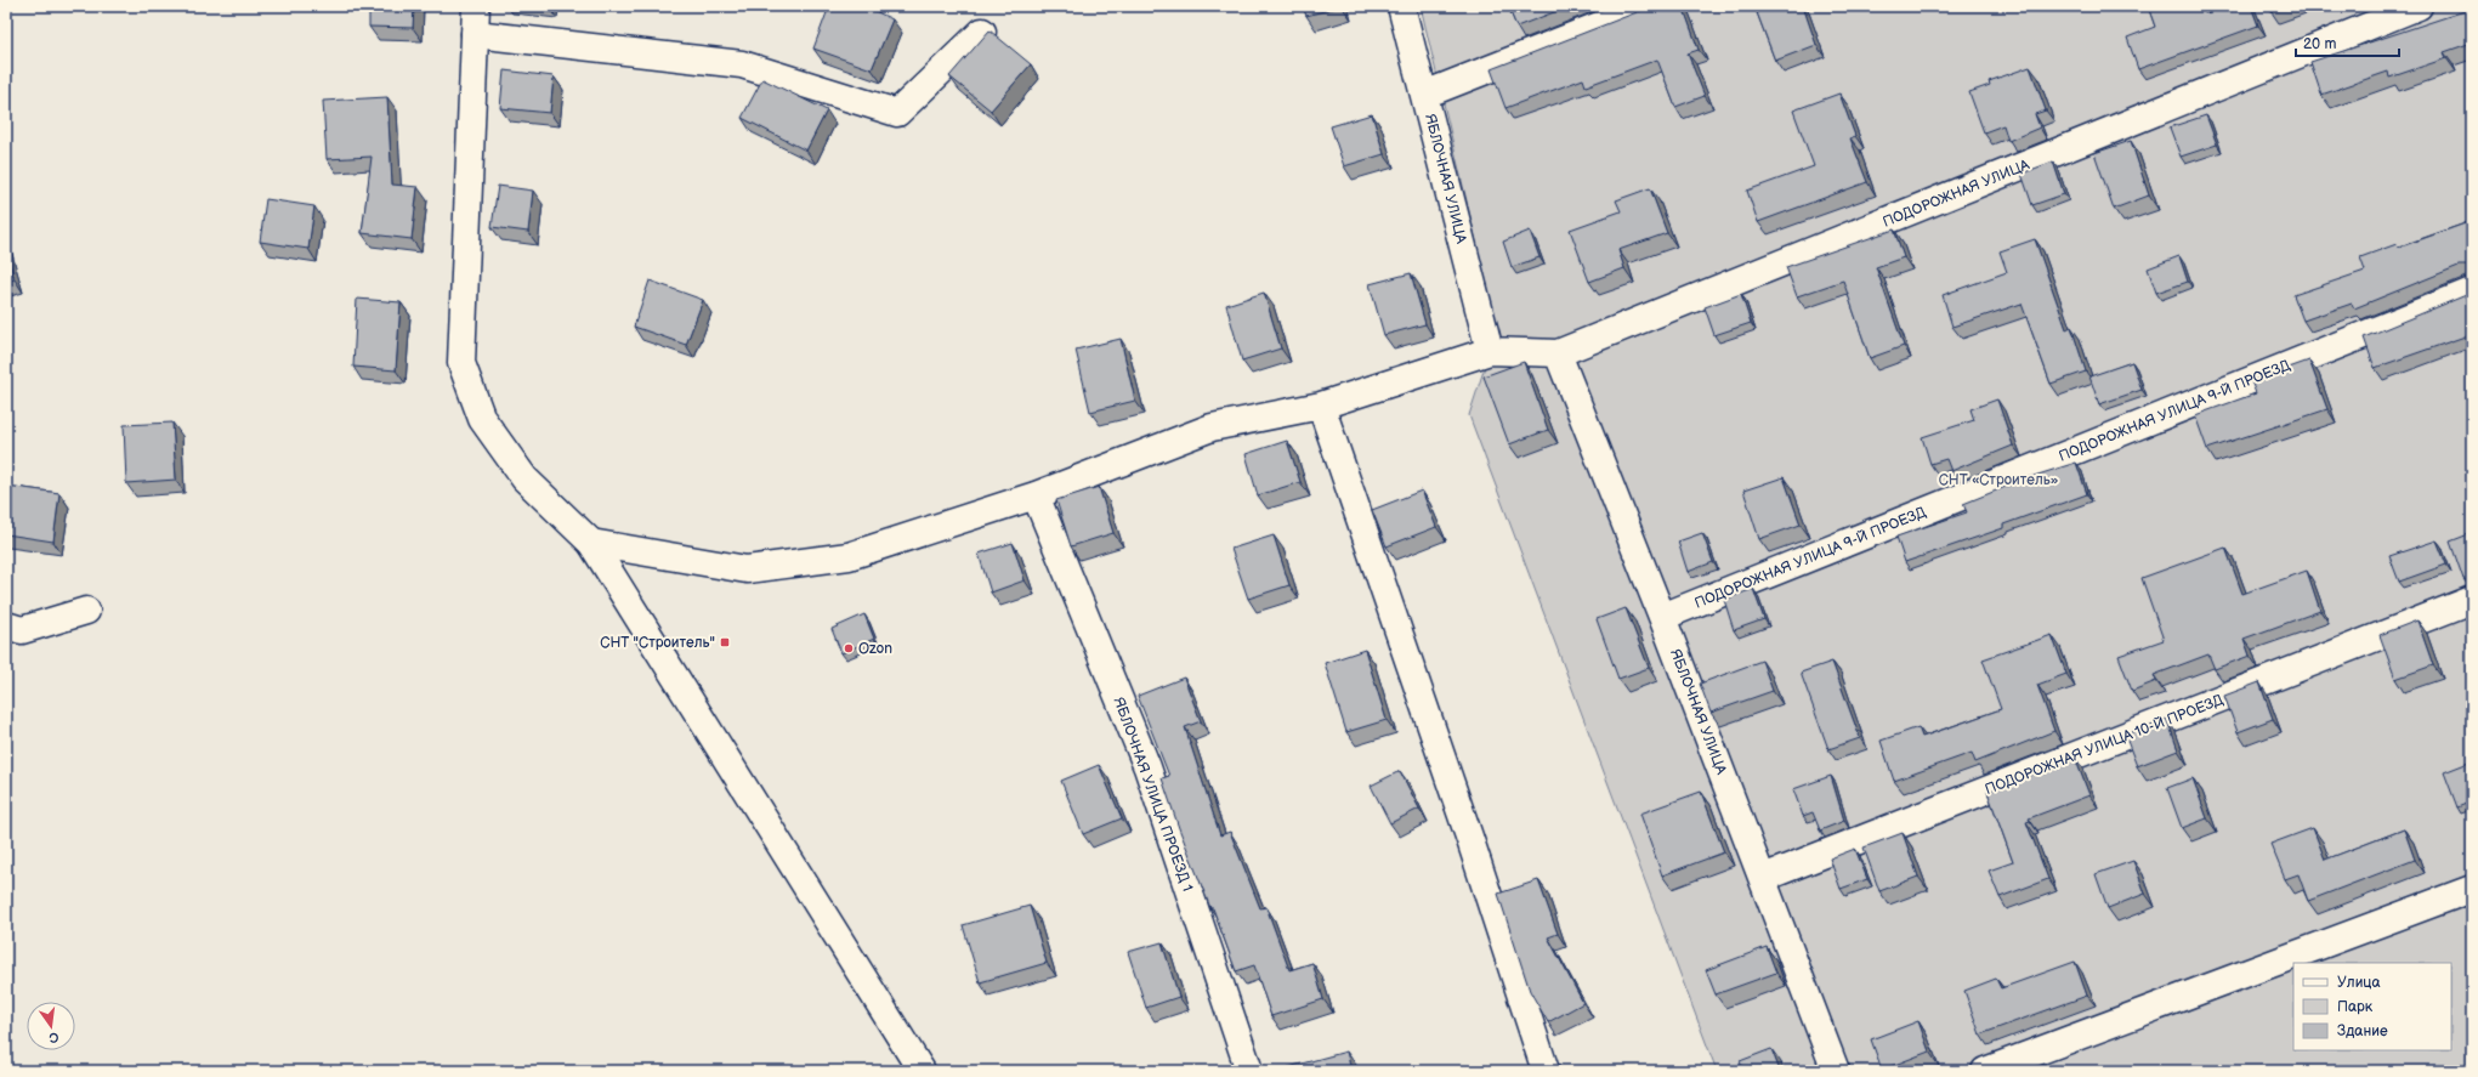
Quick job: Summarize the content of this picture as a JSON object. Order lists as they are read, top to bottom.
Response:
{
  "streets": {
    "street": [
      "ЯБЛОЧНАЯ УЛИЦА",
      "ПОДОРОЖНАЯ УЛИЦА",
      "ПОДОРОЖНАЯ УЛИЦА 9-Й ПРОЕЗД",
      "ПОДОРОЖНАЯ УЛИЦА 10-Й ПРОЕЗД",
      "ЯБЛОЧНАЯ УЛИЦА ПРОЕЗД 1"
    ]
  },
  "crossings": [
    ["ЯБЛОЧНАЯ УЛИЦА", "ПОДОРОЖНАЯ УЛИЦА"],
    ["ЯБЛОЧНАЯ УЛИЦА", "ПОДОРОЖНАЯ УЛИЦА 9-Й ПРОЕЗД"],
    ["ЯБЛОЧНАЯ УЛИЦА", "ПОДОРОЖНАЯ УЛИЦА 10-Й ПРОЕЗД"]
  ],
  "parks": ["СНТ «Строитель»"],
  "places": {
    "transit": ["СНТ \"Строитель\""],
    "other": ["Ozon"]
  },
  "legend": ["Улица", "Парк", "Здание"],
  "scale_bar": "20 m",
  "north": "bottom"
}
